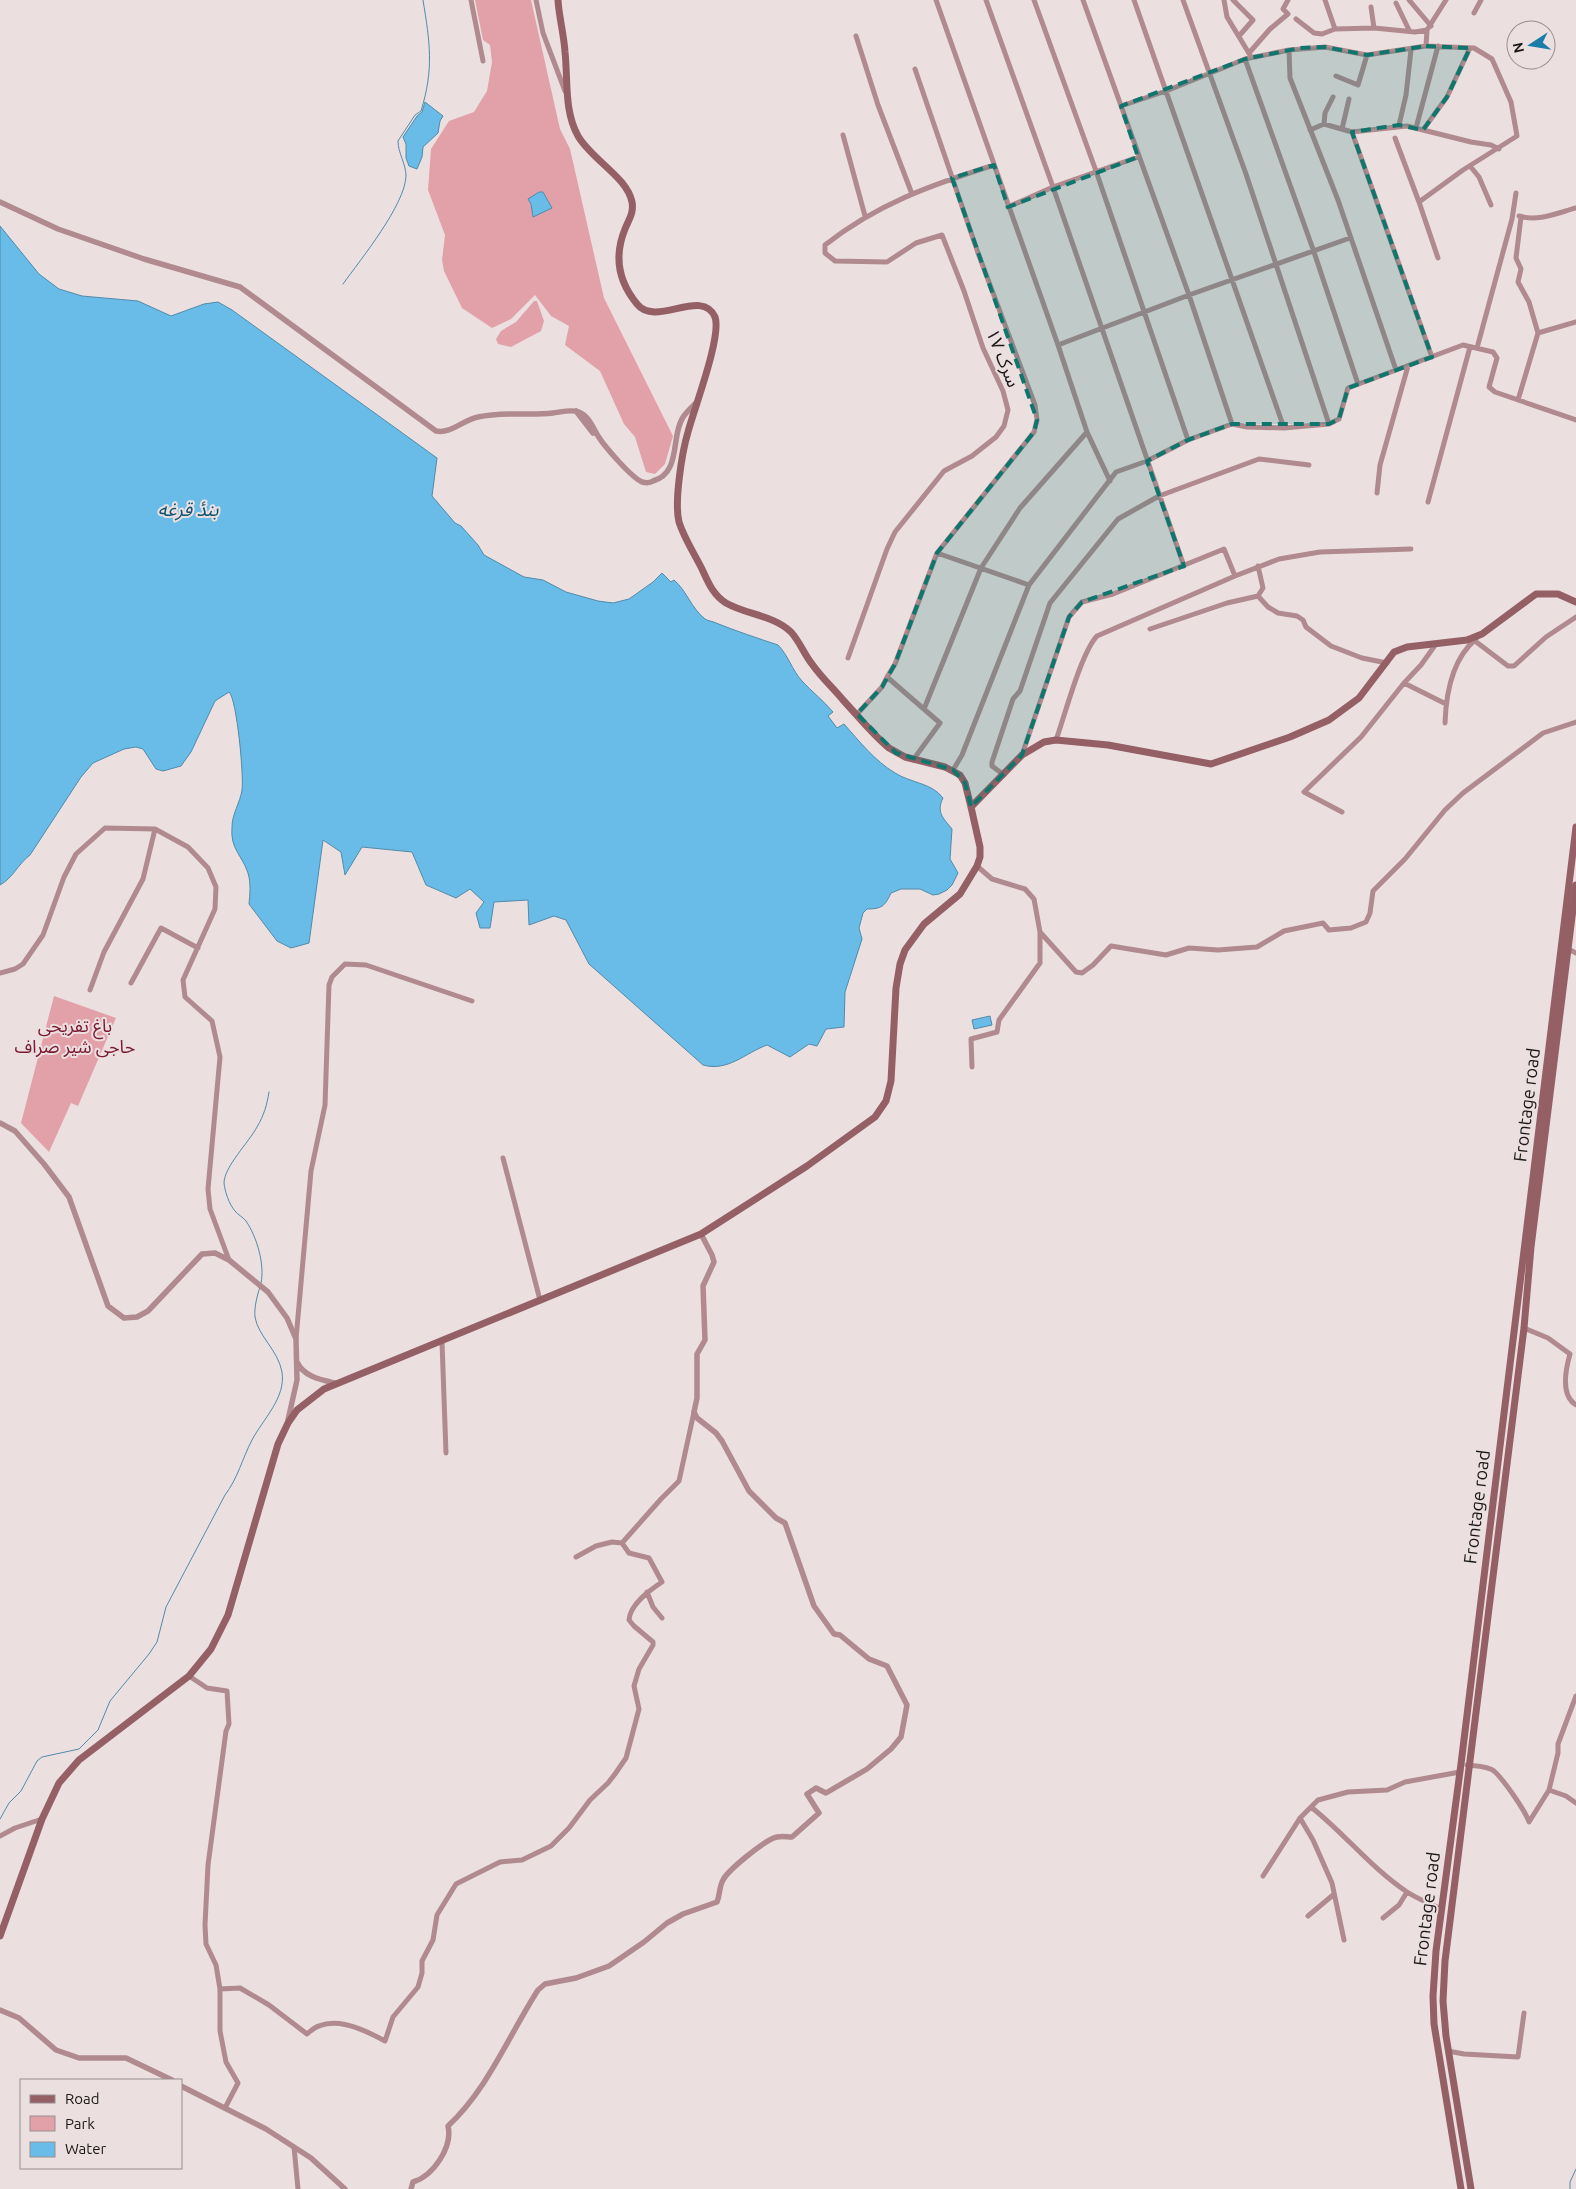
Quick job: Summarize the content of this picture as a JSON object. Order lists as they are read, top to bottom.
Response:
{
  "streets": {
    "main road": ["Frontage road"],
    "street": ["سرک ۱۷"]
  },
  "water": ["بندٔ قرغه"],
  "parks": ["باغ تفریحی حاجی شیر صراف"],
  "legend": ["Road", "Park", "Water"],
  "north": "left"
}
